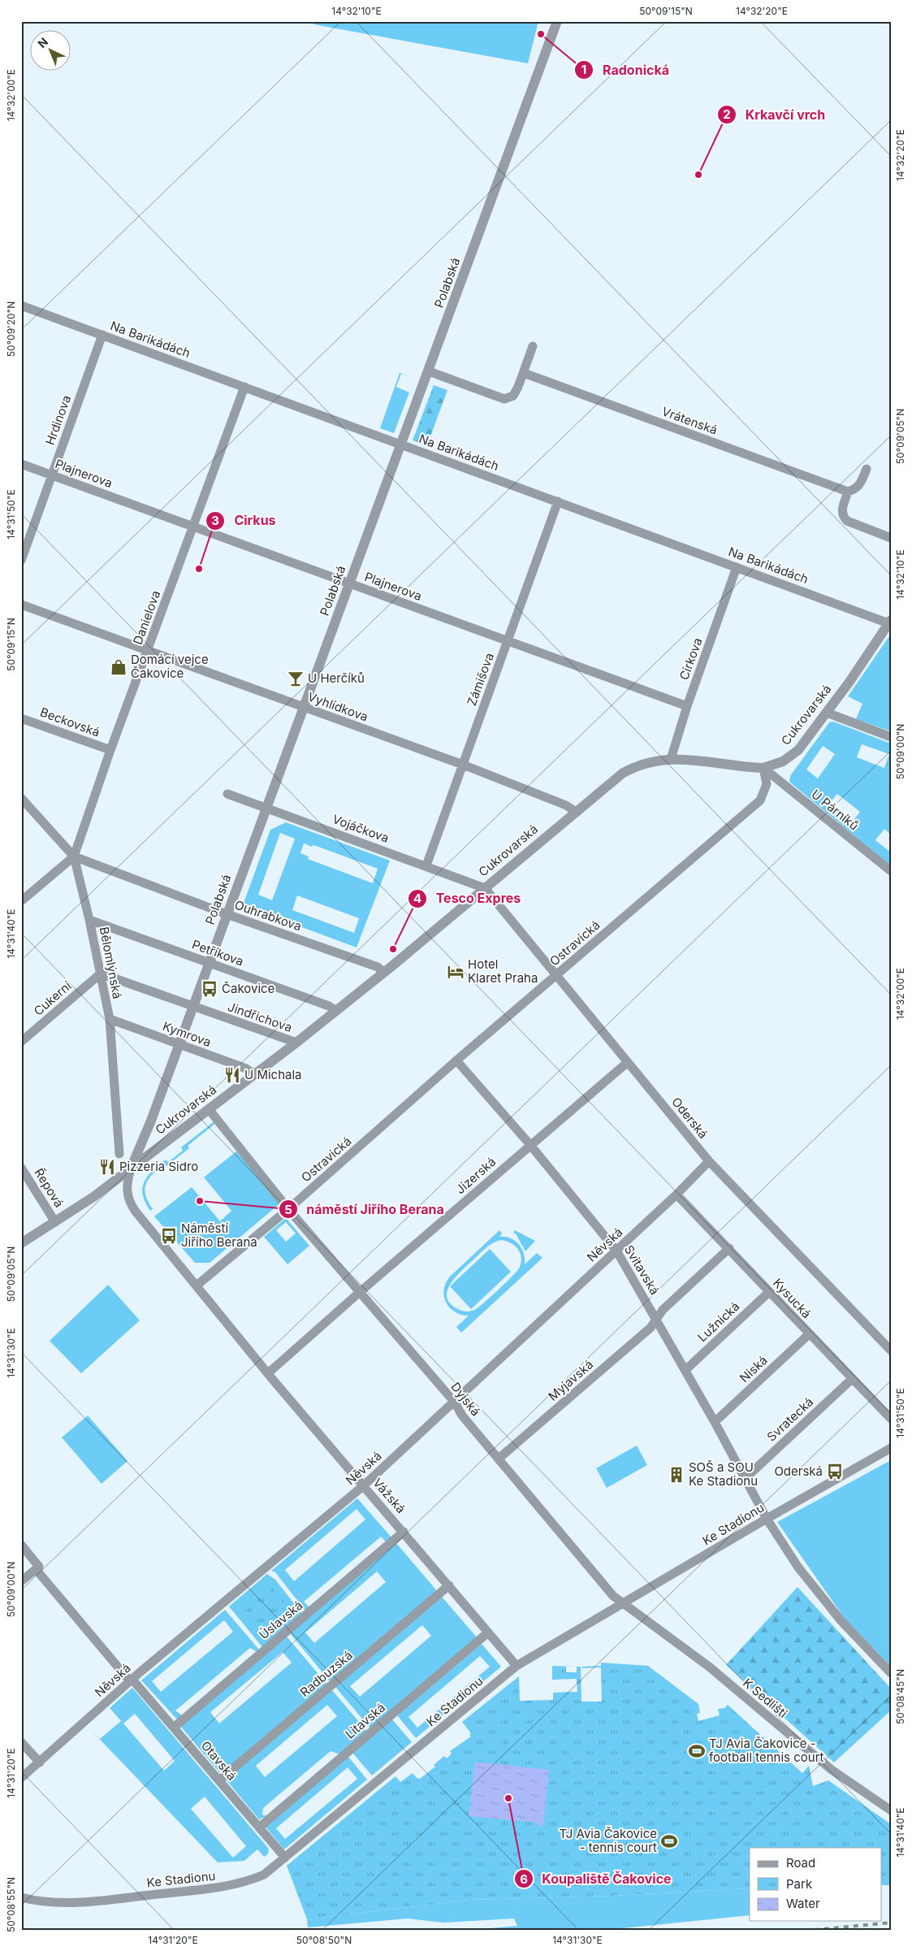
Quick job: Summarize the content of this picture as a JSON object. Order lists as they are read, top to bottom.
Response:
{
  "streets": {
    "street": [
      "Polabská",
      "Na Barikádách",
      "Hrdinova",
      "Vrátenská",
      "Plajnerova",
      "Danielova",
      "Církova",
      "Zámišova",
      "Vyhlídkova",
      "Cukrovarská",
      "Beckovská",
      "U Párníků",
      "Vojáčkova",
      "Ouhrabkova",
      "Ostravická",
      "Petříkova",
      "Bělomlýnská",
      "Cukerní",
      "Jindřichova",
      "Kymrova",
      "Oderská",
      "Jizerská",
      "Řepová",
      "Něvská",
      "Svitavská",
      "Kysucká",
      "Lužnická",
      "Niská",
      "Myjavská",
      "Dyjská",
      "Svratecká",
      "Vážská",
      "Ke Stadionu",
      "Úslavská",
      "Radbuzská",
      "K Sedlišti",
      "Litavská",
      "Otavská"
    ]
  },
  "crossings": [
    ["Polabská", "Na Barikádách"],
    ["Polabská", "Plajnerova"],
    ["Polabská", "Vyhlídkova"],
    ["Polabská", "Cukrovarská"],
    ["Polabská", "Vojáčkova"],
    ["Polabská", "Ouhrabkova"],
    ["Polabská", "Petříkova"],
    ["Polabská", "Jindřichova"],
    ["Polabská", "Kymrova"],
    ["Na Barikádách", "Hrdinova"],
    ["Na Barikádách", "Danielova"],
    ["Na Barikádách", "Církova"],
    ["Na Barikádách", "Zámišova"],
    ["Na Barikádách", "Cukrovarská"],
    ["Hrdinova", "Plajnerova"],
    ["Plajnerova", "Danielova"],
    ["Plajnerova", "Církova"],
    ["Plajnerova", "Zámišova"],
    ["Danielova", "Vyhlídkova"],
    ["Danielova", "Beckovská"],
    ["Danielova", "Ouhrabkova"],
    ["Danielova", "Bělomlýnská"],
    ["Církova", "Cukrovarská"],
    ["Zámišova", "Vyhlídkova"],
    ["Zámišova", "Vojáčkova"],
    ["Vyhlídkova", "Cukrovarská"],
    ["Cukrovarská", "U Párníků"],
    ["Cukrovarská", "Vojáčkova"],
    ["Cukrovarská", "Ouhrabkova"],
    ["Cukrovarská", "Ostravická"],
    ["Cukrovarská", "Petříkova"],
    ["Cukrovarská", "Jindřichova"],
    ["Cukrovarská", "Kymrova"],
    ["Cukrovarská", "Oderská"],
    ["Cukrovarská", "Řepová"],
    ["U Párníků", "Ostravická"],
    ["Vojáčkova", "Oderská"],
    ["Ouhrabkova", "Bělomlýnská"],
    ["Ostravická", "Oderská"],
    ["Ostravická", "Svitavská"],
    ["Ostravická", "Dyjská"],
    ["Petříkova", "Bělomlýnská"],
    ["Bělomlýnská", "Cukerní"],
    ["Bělomlýnská", "Jindřichova"],
    ["Bělomlýnská", "Kymrova"],
    ["Cukerní", "Jindřichova"],
    ["Oderská", "Jizerská"],
    ["Oderská", "Něvská"],
    ["Jizerská", "Svitavská"],
    ["Jizerská", "Dyjská"],
    ["Jizerská", "Vážská"],
    ["Něvská", "Svitavská"],
    ["Něvská", "Kysucká"],
    ["Něvská", "Dyjská"],
    ["Něvská", "Vážská"],
    ["Něvská", "Otavská"],
    ["Svitavská", "Lužnická"],
    ["Svitavská", "Niská"],
    ["Svitavská", "Myjavská"],
    ["Svitavská", "Svratecká"],
    ["Svitavská", "Ke Stadionu"],
    ["Kysucká", "Lužnická"],
    ["Kysucká", "Niská"],
    ["Kysucká", "Myjavská"],
    ["Kysucká", "Svratecká"],
    ["Myjavská", "Dyjská"],
    ["Dyjská", "Ke Stadionu"],
    ["Dyjská", "K Sedlišti"],
    ["Vážská", "Ke Stadionu"],
    ["Vážská", "Úslavská"],
    ["Vážská", "Radbuzská"],
    ["Vážská", "Litavská"],
    ["Ke Stadionu", "K Sedlišti"],
    ["Ke Stadionu", "Otavská"],
    ["Úslavská", "Otavská"],
    ["Radbuzská", "Otavská"],
    ["Litavská", "Otavská"]
  ],
  "places": {
    "other": [
      "Radonická",
      "Krkavčí vrch",
      "Cirkus",
      "Tesco Expres",
      "náměstí Jiřího Berana",
      "Koupaliště Čakovice"
    ],
    "shop": ["Domácí vejce Čakovice"],
    "bar": ["U Herčíků"],
    "hotel": ["Hotel Klaret Praha"],
    "bus stop": ["Čakovice", "Náměstí Jiřího Berana", "Oderská"],
    "restaurant": ["U Michala", "Pizzeria Sidro"],
    "building": ["SOŠ a SOU Ke Stadionu"],
    "sports": ["TJ Avia Čakovice - football tennis court", "TJ Avia Čakovice - tennis court"]
  },
  "legend": ["Road", "Park", "Water"],
  "north": "top left",
  "coordinates": [
    "14°32'10\"E",
    "50°09'15\"N",
    "14°32'20\"E",
    "14°32'00\"E",
    "50°09'20\"N",
    "50°09'05\"N",
    "14°31'50\"E",
    "50°09'00\"N",
    "14°31'40\"E",
    "14°31'30\"E",
    "50°08'45\"N",
    "14°31'20\"E",
    "50°08'55\"N",
    "50°08'50\"N"
  ]
}
